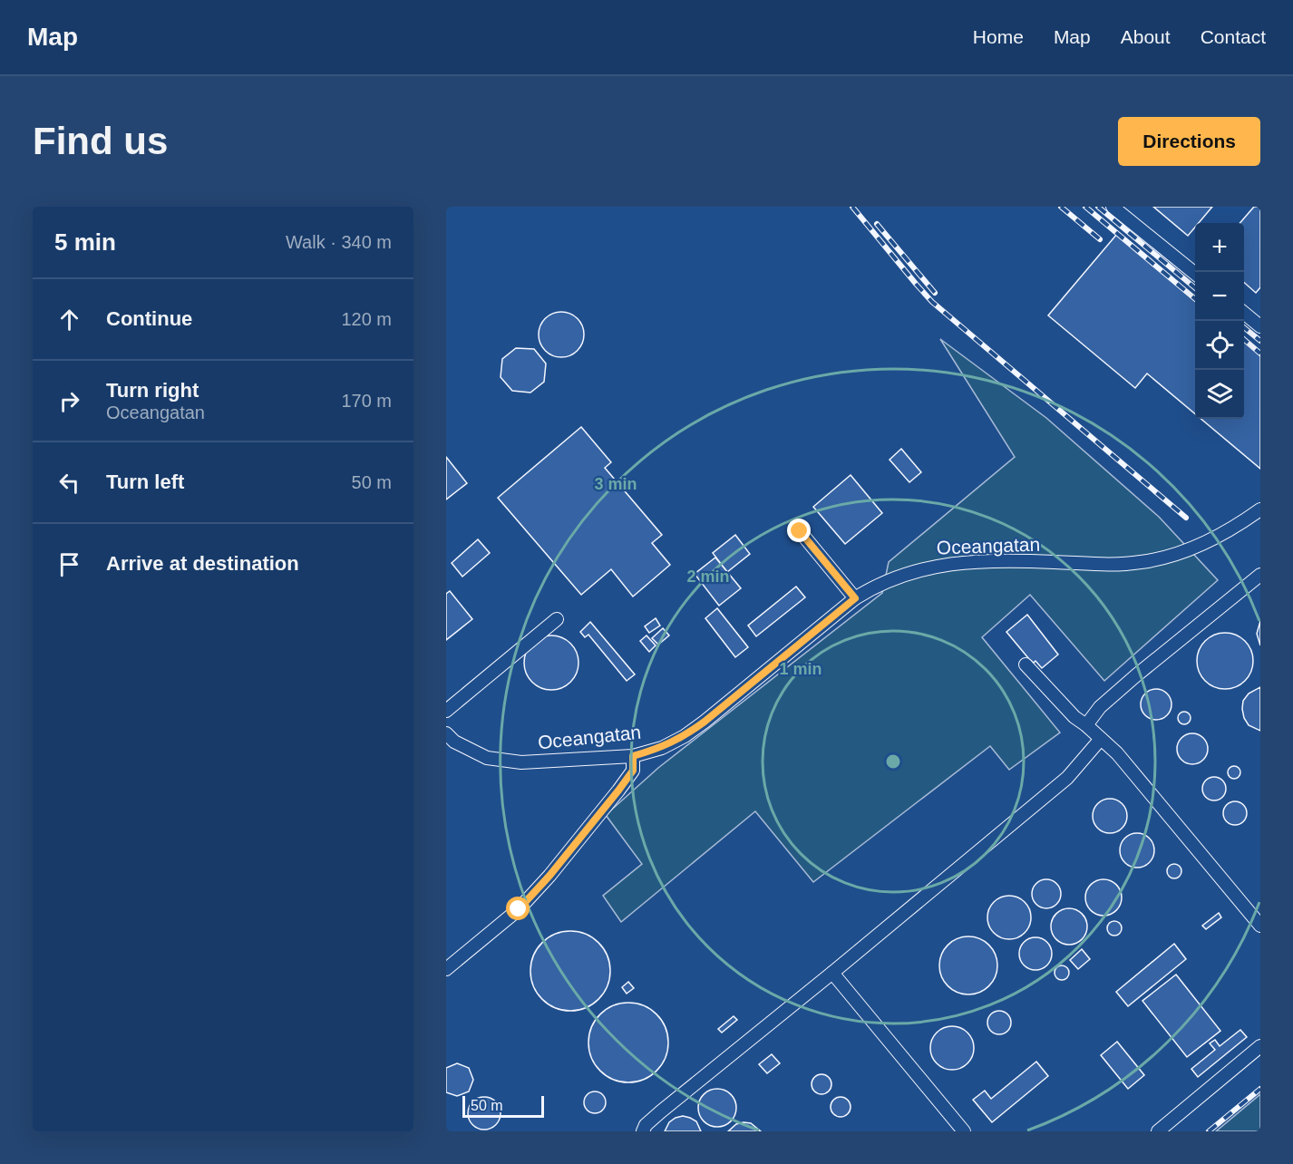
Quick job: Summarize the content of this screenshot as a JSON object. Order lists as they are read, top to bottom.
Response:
{
  "streets": {
    "street": ["Oceangatan"]
  },
  "scale_bar": "50 m",
  "page": {
    "header": "Map",
    "nav": [
      "Home",
      "Map",
      "About",
      "Contact"
    ],
    "buttons": "Directions",
    "title": "Find us",
    "heading": ["5 min", "Walk · 340 m"],
    "map_buttons": ["+", "−"],
    "list": [
      ["Continue", "120 m"],
      ["Turn right", "Oceangatan", "170 m"],
      ["Turn left", "50 m"],
      "Arrive at destination"
    ],
    "scale": "50 m"
  },
  "rings": ["3 min", "2 min", "1 min"]
}
